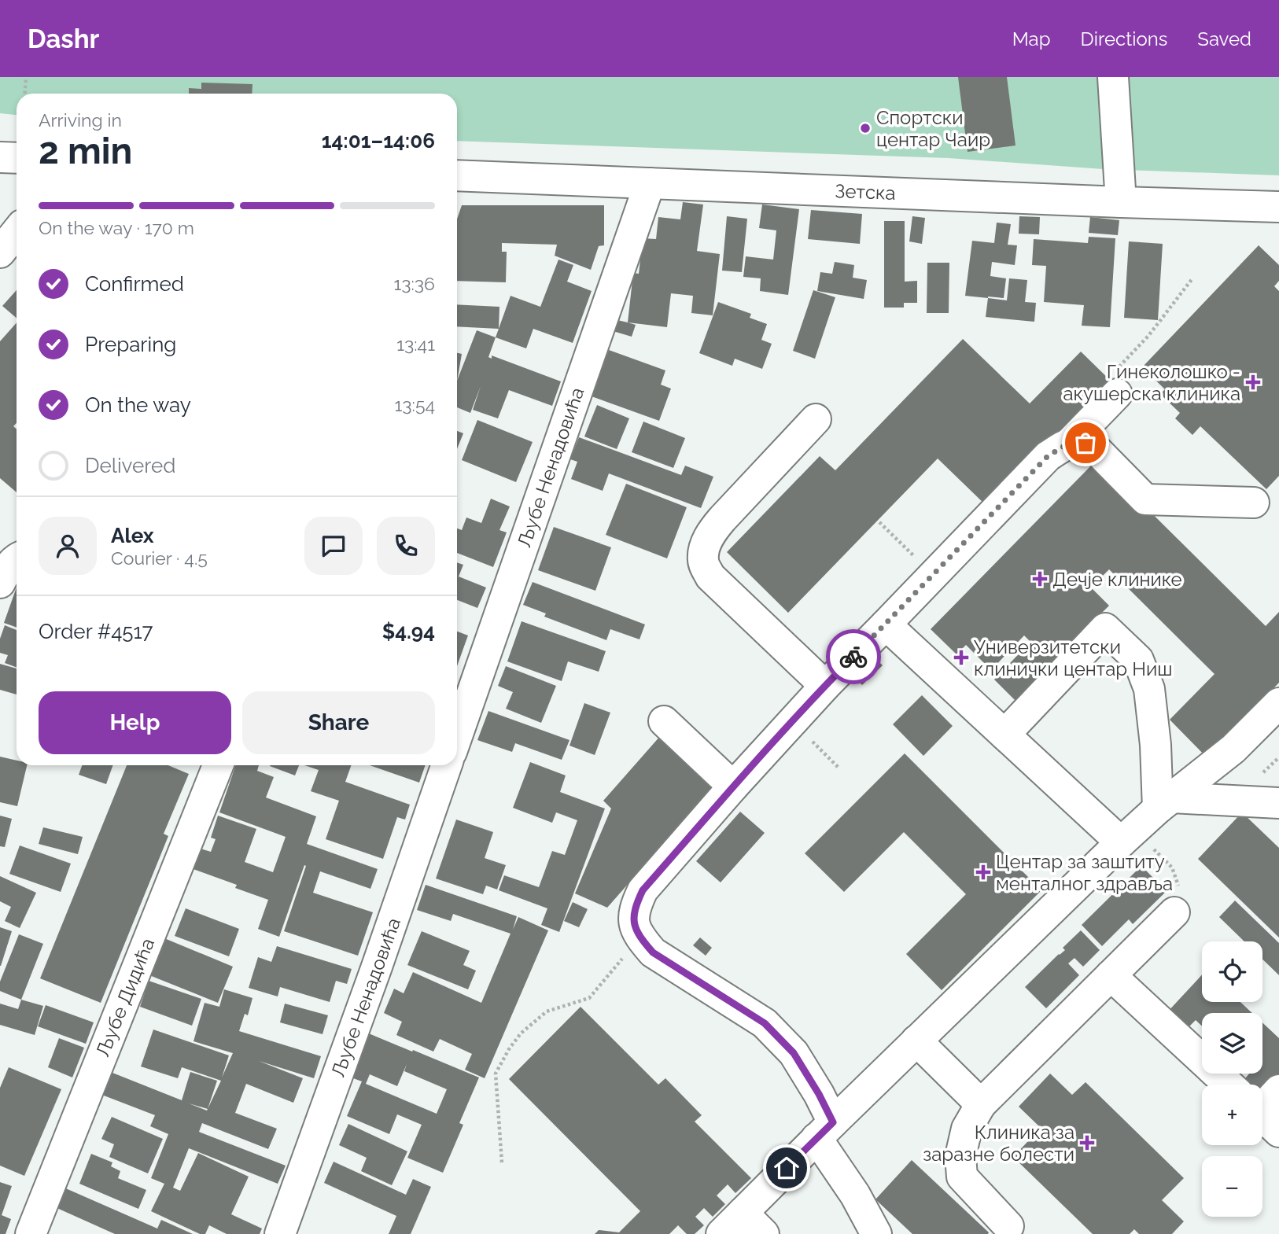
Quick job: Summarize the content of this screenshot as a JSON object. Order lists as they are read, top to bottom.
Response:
{
  "streets": {
    "street": ["Зетска", "Љубе Ненадовића", "Љубе Дидића"]
  },
  "crossings": [
    ["Зетска", "Љубе Ненадовића"]
  ],
  "places": {
    "other": ["Спортски центар Чаир"],
    "health": [
      "Гинеколошко - акушерска клиника",
      "Дечје клинике",
      "Универзитетски клинички центар Ниш",
      "Центар за заштиту менталног здравља",
      "Клиника за заразне болести"
    ]
  },
  "page": {
    "header": "Dashr",
    "nav": ["Map", "Directions", "Saved"],
    "heading": ["2 min", "Arriving in", "14:01–14:06"],
    "panel": [
      "Alex",
      "Courier · 4.5",
      "Order #4517",
      "$4.94"
    ],
    "bar": "On the way · 170 m",
    "list": [
      ["Confirmed", "13:36"],
      ["Preparing", "13:41"],
      ["On the way", "13:54"],
      "Delivered"
    ],
    "buttons": ["Help", "Share"],
    "map_buttons": ["+", "−"]
  }
}
